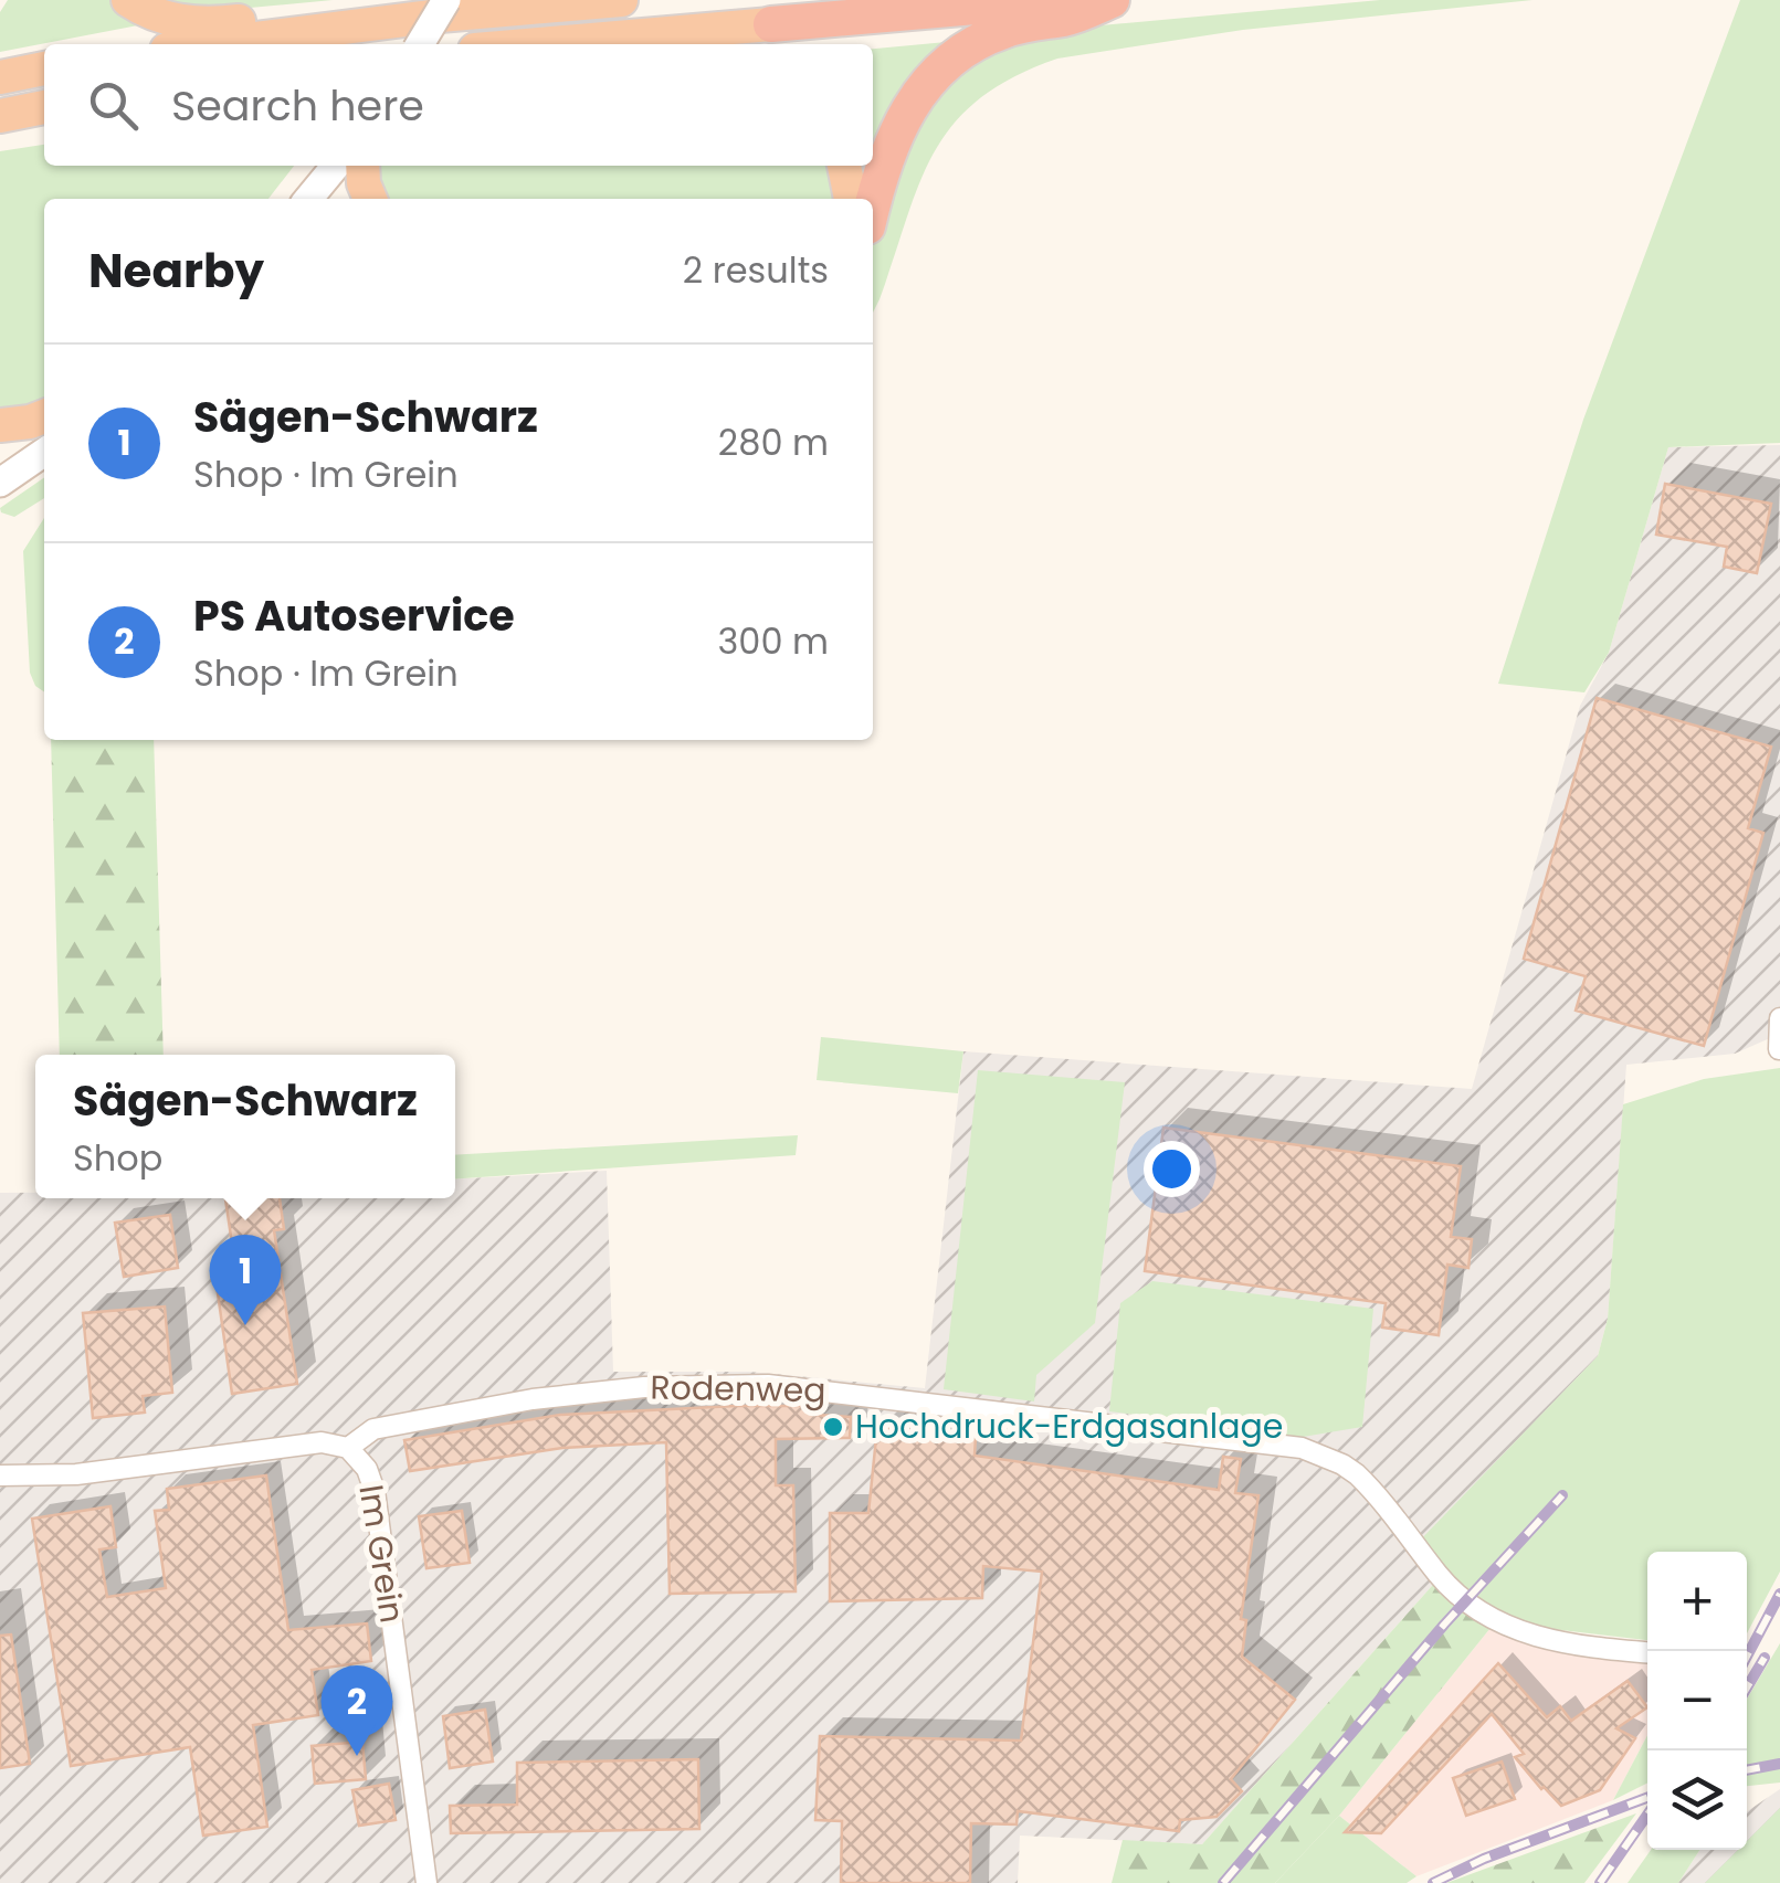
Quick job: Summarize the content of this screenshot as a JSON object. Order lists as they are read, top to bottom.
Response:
{
  "streets": {
    "street": ["Rodenweg", "Im Grein"]
  },
  "crossings": [
    ["Rodenweg", "Im Grein"]
  ],
  "places": ["Hochdruck-Erdgasanlage"],
  "page": {
    "search": "Search here",
    "heading": ["Nearby", "2 results"],
    "list": [
      {
        "mark": "1",
        "name": "Sägen-Schwarz",
        "note": "Shop · Im Grein",
        "value": "280 m"
      },
      {
        "mark": "2",
        "name": "PS Autoservice",
        "note": "Shop · Im Grein",
        "value": "300 m"
      }
    ],
    "popup": ["Sägen-Schwarz", "Shop"],
    "pins": ["1", "2"],
    "map_buttons": ["+", "−"]
  }
}
